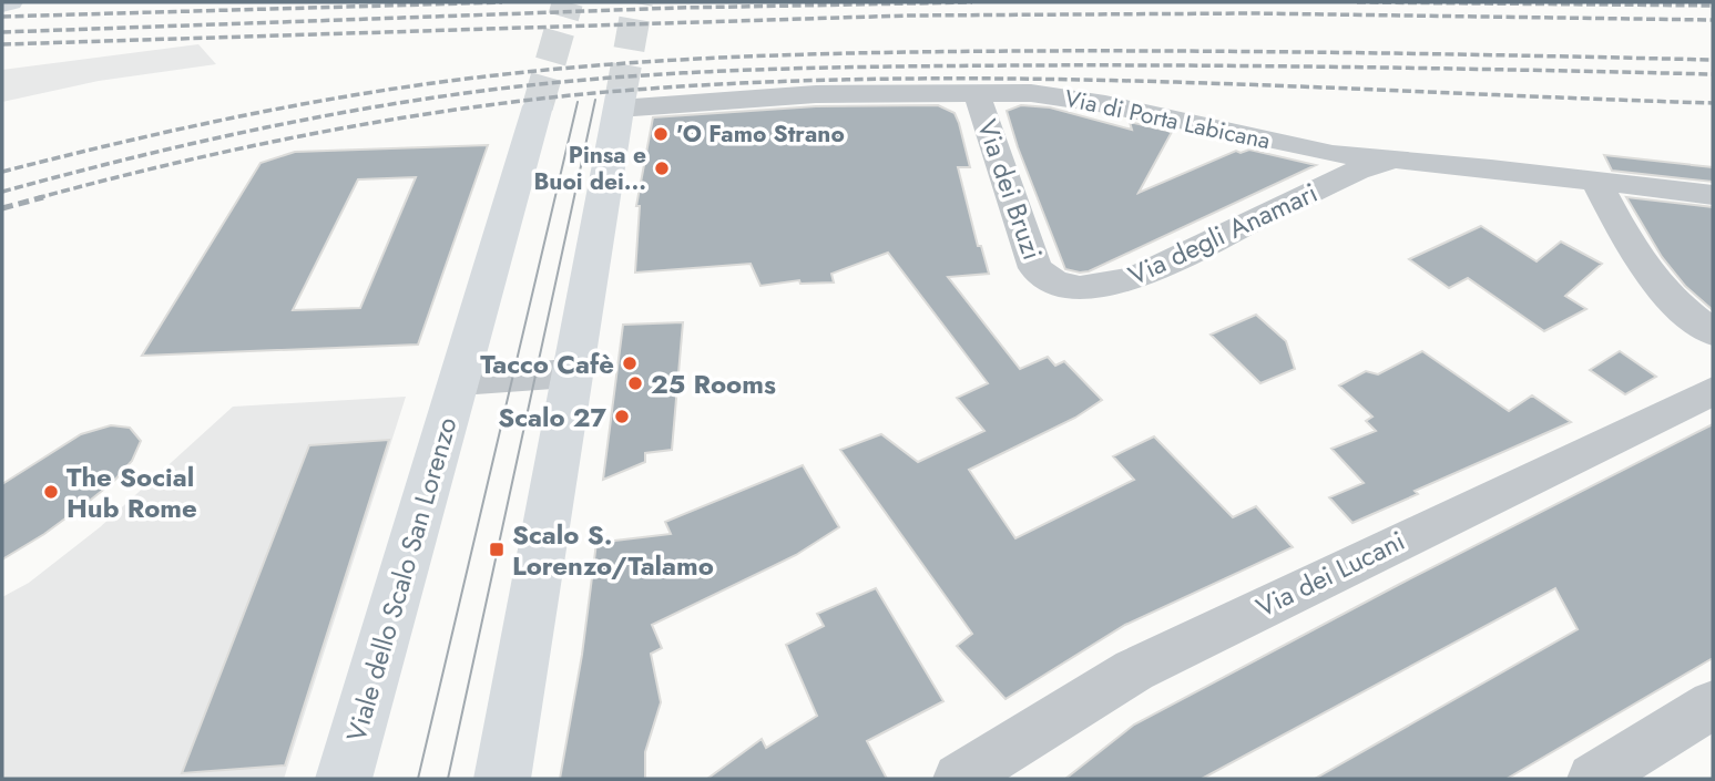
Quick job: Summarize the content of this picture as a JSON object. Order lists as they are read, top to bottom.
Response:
{
  "streets": {
    "main road": ["Viale dello Scalo San Lorenzo"],
    "street": [
      "Via di Porta Labicana",
      "Via dei Bruzi",
      "Via degli Anamari",
      "Via dei Lucani"
    ]
  },
  "crossings": [
    ["Via di Porta Labicana", "Via dei Bruzi"],
    ["Via di Porta Labicana", "Via degli Anamari"],
    ["Via dei Bruzi", "Via degli Anamari"]
  ],
  "places": {
    "other": [
      "'O Famo Strano",
      "Pinsa e Buoi dei...",
      "Tacco Cafè",
      "25 Rooms",
      "Scalo 27",
      "The Social Hub Rome"
    ],
    "transit": ["Scalo S. Lorenzo/Talamo"]
  }
}
